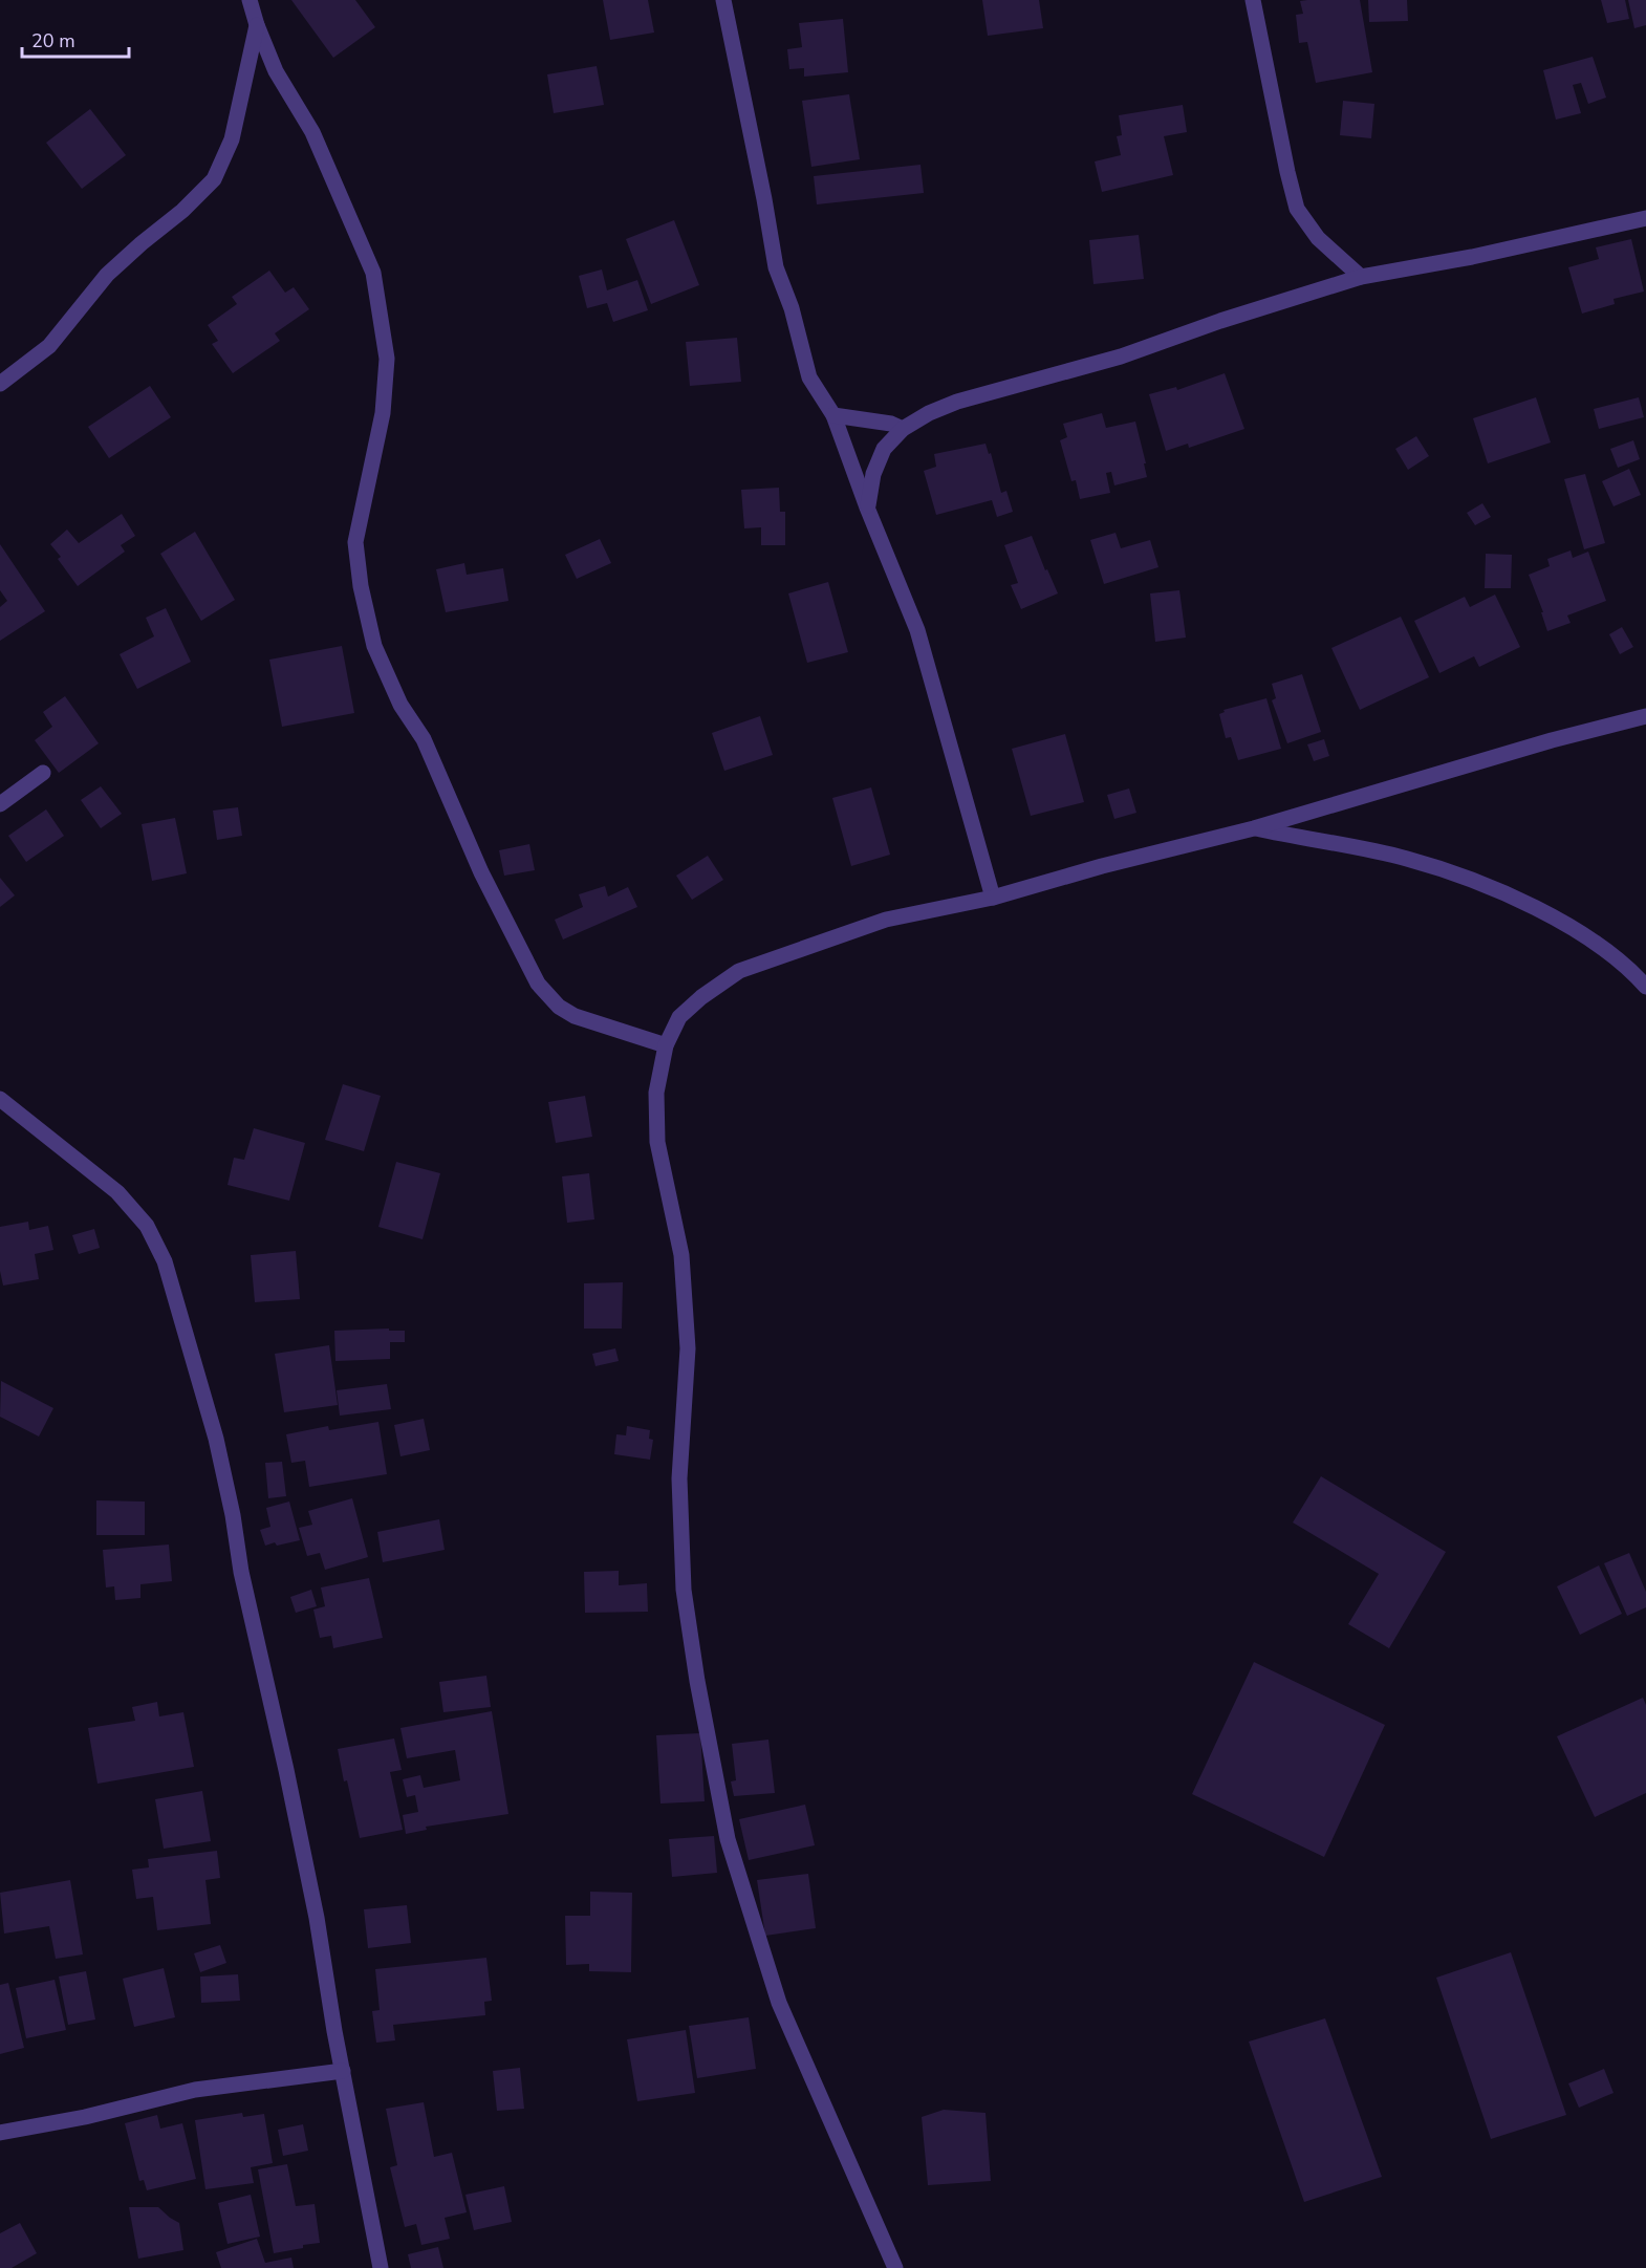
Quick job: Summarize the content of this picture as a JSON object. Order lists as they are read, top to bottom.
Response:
{
  "scale_bar": "20 m"
}
